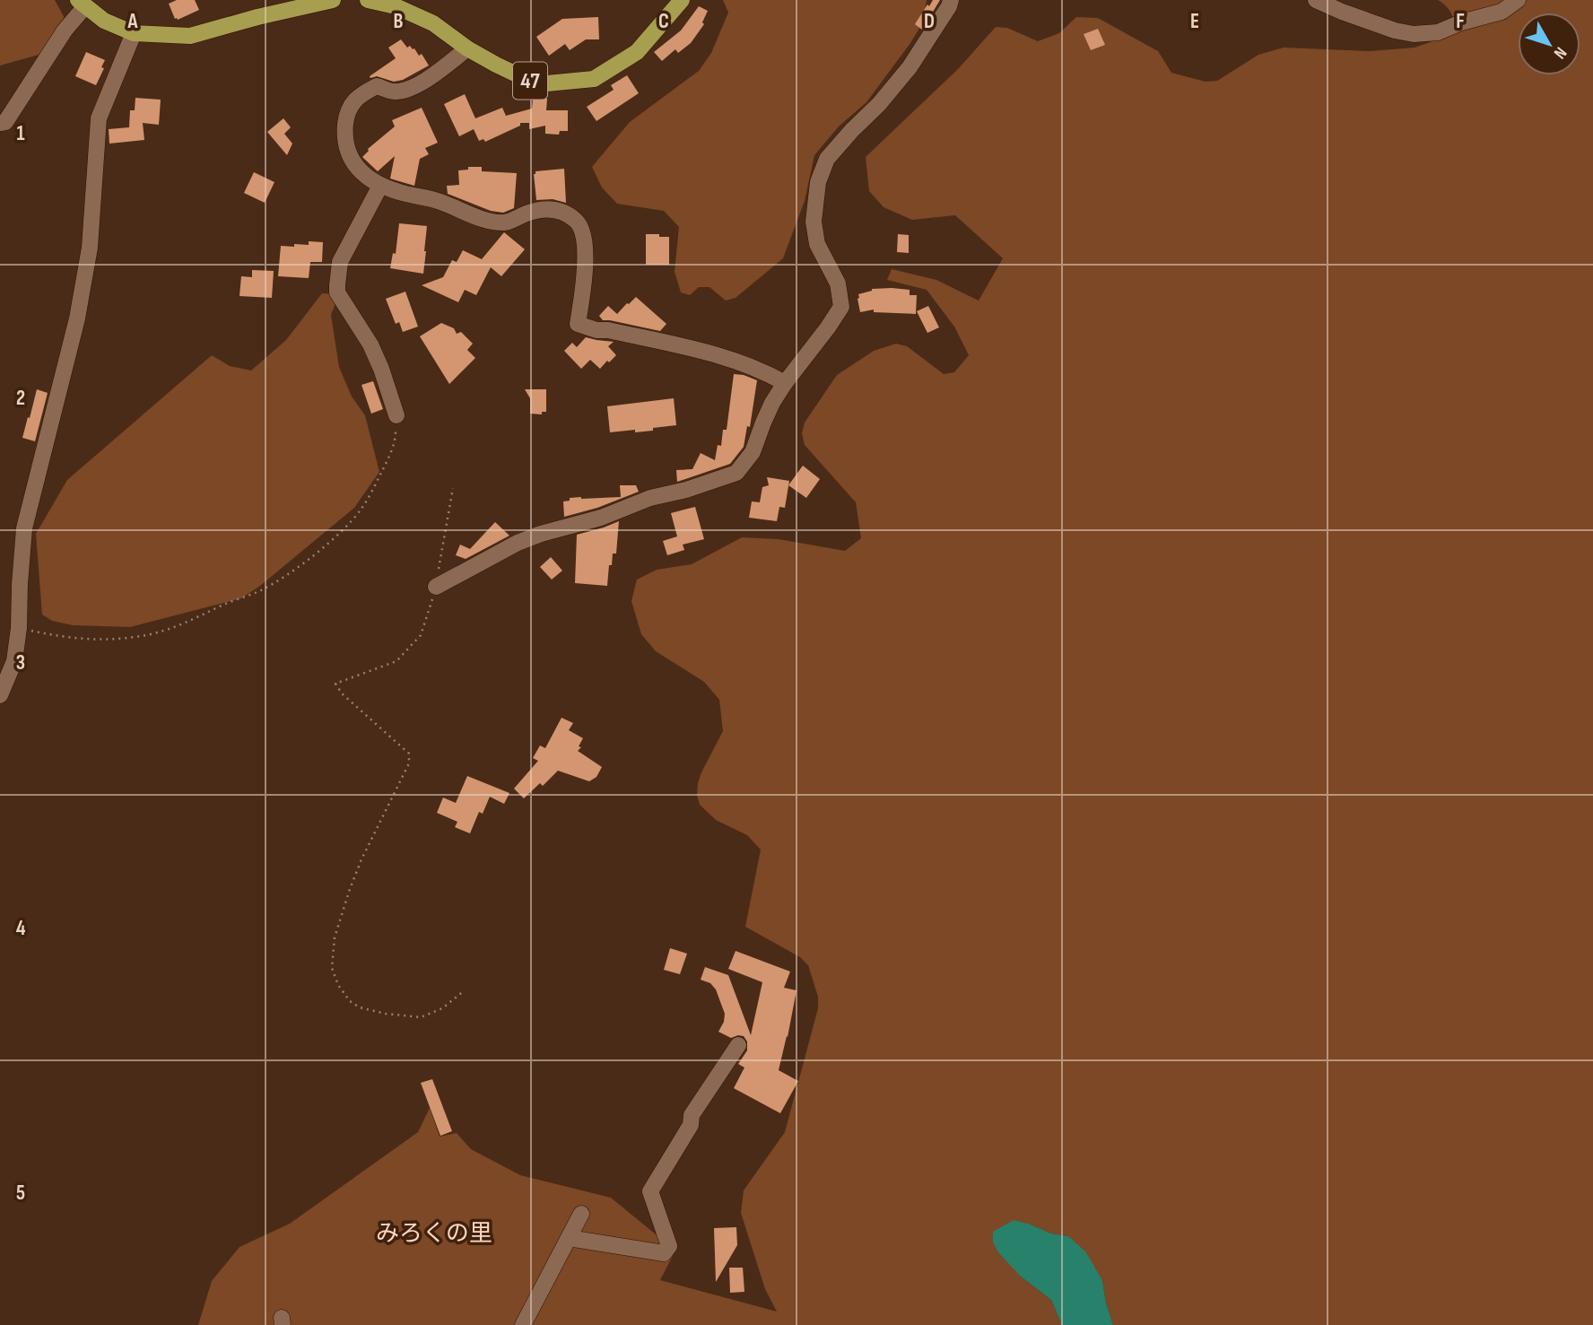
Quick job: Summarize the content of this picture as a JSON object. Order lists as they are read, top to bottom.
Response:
{
  "streets": {
    "main road": ["47"]
  },
  "parks": ["みろくの里"],
  "north": "bottom right",
  "grid": {
    "columns": [
      "A",
      "B",
      "C",
      "D",
      "E",
      "F"
    ],
    "rows": [
      "1",
      "2",
      "3",
      "4",
      "5"
    ]
  }
}
